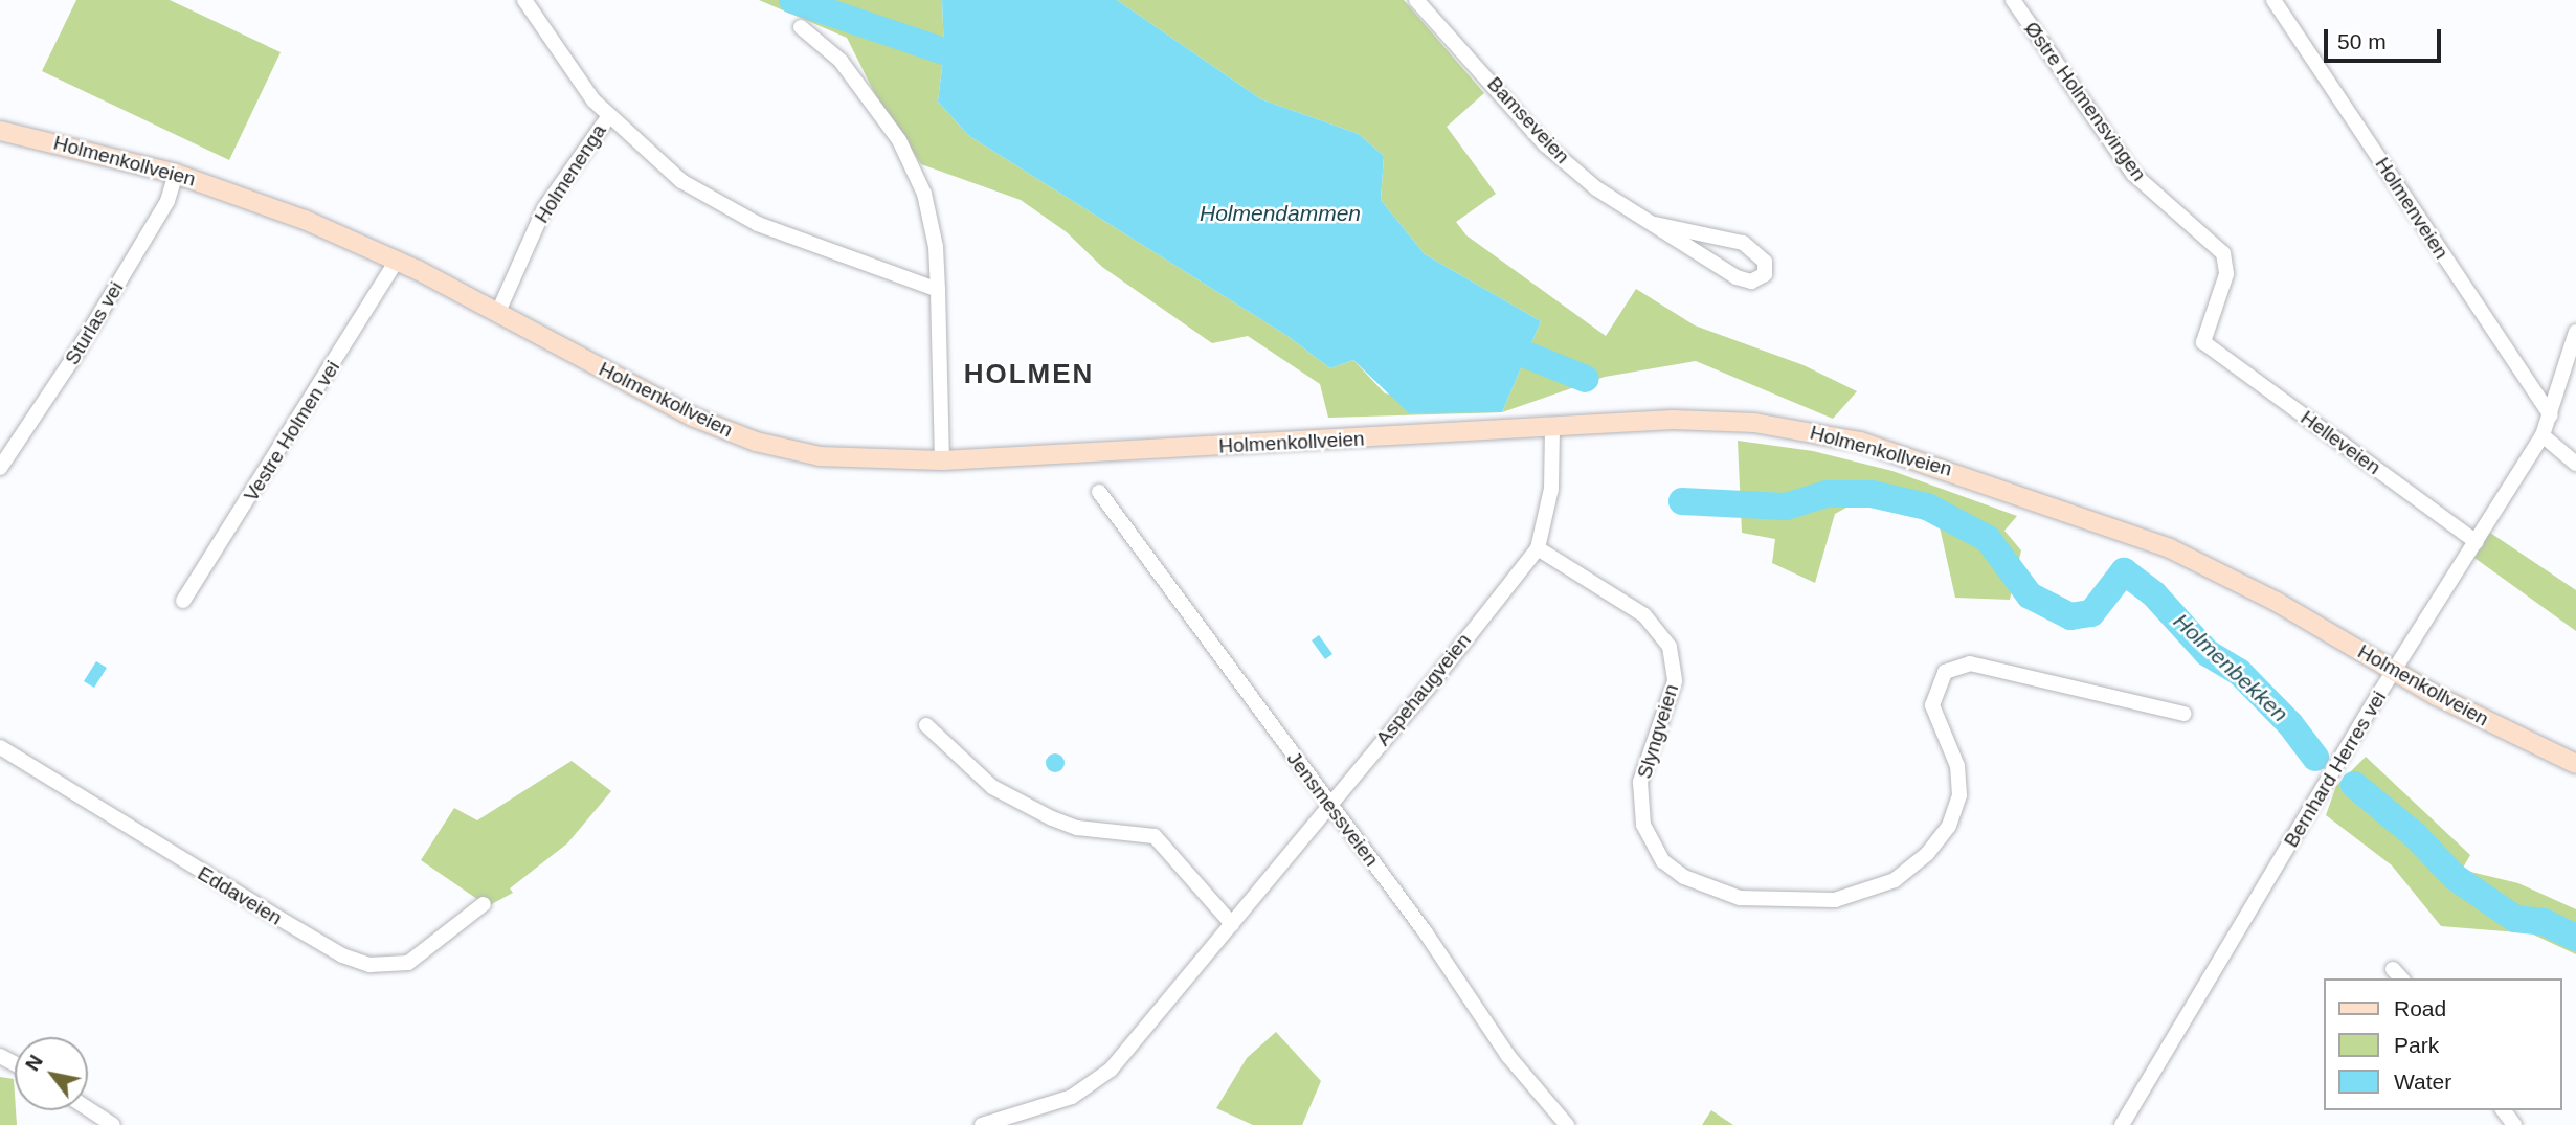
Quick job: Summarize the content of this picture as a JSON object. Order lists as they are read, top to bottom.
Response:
{
  "streets": {
    "main road": ["Holmenkollveien"],
    "street": [
      "Østre Holmensvingen",
      "Bamseveien",
      "Holmenenga",
      "Holmenveien",
      "Sturlas vei",
      "Vestre Holmen vei",
      "Helleveien",
      "Aspehaugveien",
      "Slyngveien",
      "Bernhard Herres vei",
      "Jensmessveien",
      "Eddaveien"
    ]
  },
  "crossings": [
    ["Østre Holmensvingen", "Helleveien"],
    ["Holmenkollveien", "Holmenenga"],
    ["Holmenkollveien", "Sturlas vei"],
    ["Holmenkollveien", "Vestre Holmen vei"],
    ["Holmenkollveien", "Aspehaugveien"],
    ["Holmenkollveien", "Bernhard Herres vei"],
    ["Holmenveien", "Bernhard Herres vei"],
    ["Helleveien", "Bernhard Herres vei"],
    ["Aspehaugveien", "Slyngveien"],
    ["Aspehaugveien", "Jensmessveien"]
  ],
  "districts": ["HOLMEN"],
  "water": ["Holmendammen", "Holmenbekken"],
  "legend": ["Road", "Park", "Water"],
  "scale_bar": "50 m",
  "north": "top left"
}
